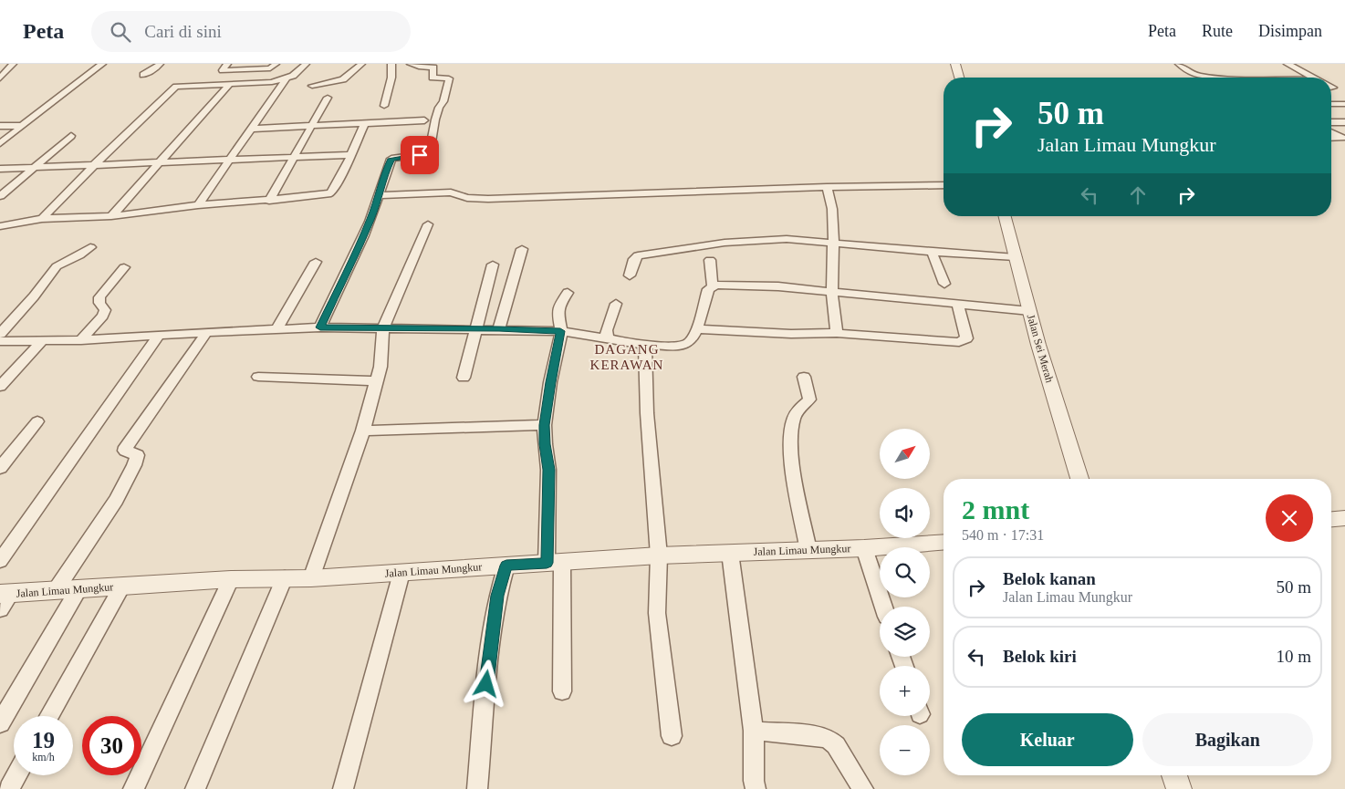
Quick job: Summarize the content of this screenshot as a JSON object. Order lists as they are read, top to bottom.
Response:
{
  "streets": {
    "street": ["Jalan Sei Merah", "Jalan Limau Mungkur"]
  },
  "districts": ["DAGANG KERAWAN"],
  "north": "top right",
  "page": {
    "header": "Peta",
    "search": "Cari di sini",
    "nav": ["Peta", "Rute", "Disimpan"],
    "turn": ["50 m", "Jalan Limau Mungkur"],
    "map_buttons": ["+", "−"],
    "heading": ["2 mnt", "540 m · 17:31"],
    "list": [
      {
        "name": "Belok kanan",
        "note": "Jalan Limau Mungkur",
        "value": "50 m"
      },
      {
        "name": "Belok kiri",
        "value": "10 m"
      }
    ],
    "buttons": ["Keluar", "Bagikan"],
    "speed": "19 km/h",
    "limit": "30"
  }
}
